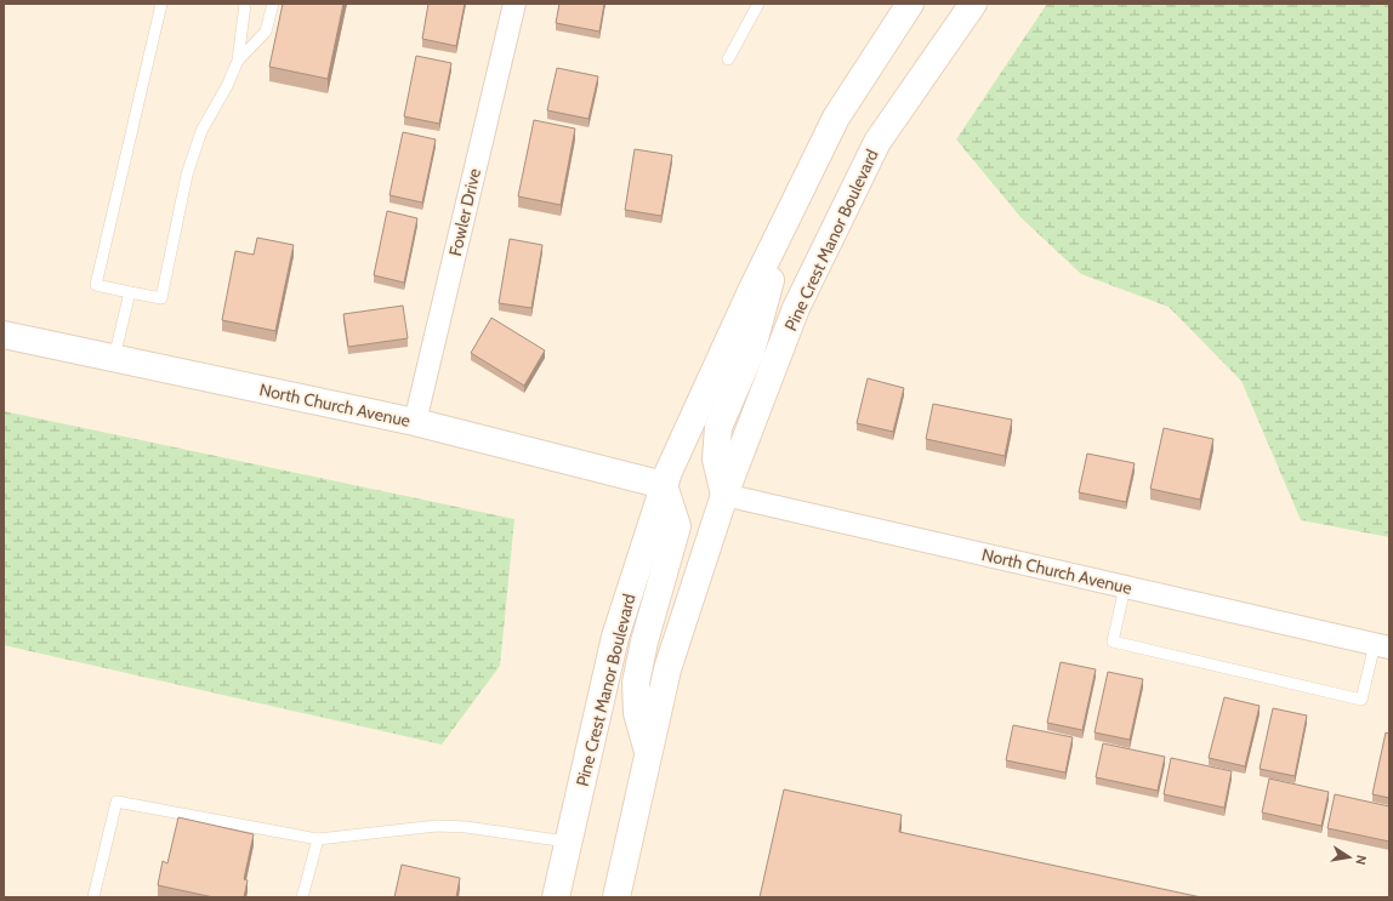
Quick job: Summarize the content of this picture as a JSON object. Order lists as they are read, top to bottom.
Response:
{
  "streets": {
    "main road": ["Pine Crest Manor Boulevard", "North Church Avenue"],
    "street": ["Fowler Drive"]
  },
  "crossings": [
    ["Fowler Drive", "North Church Avenue"],
    ["Pine Crest Manor Boulevard", "North Church Avenue"]
  ],
  "north": "right"
}
